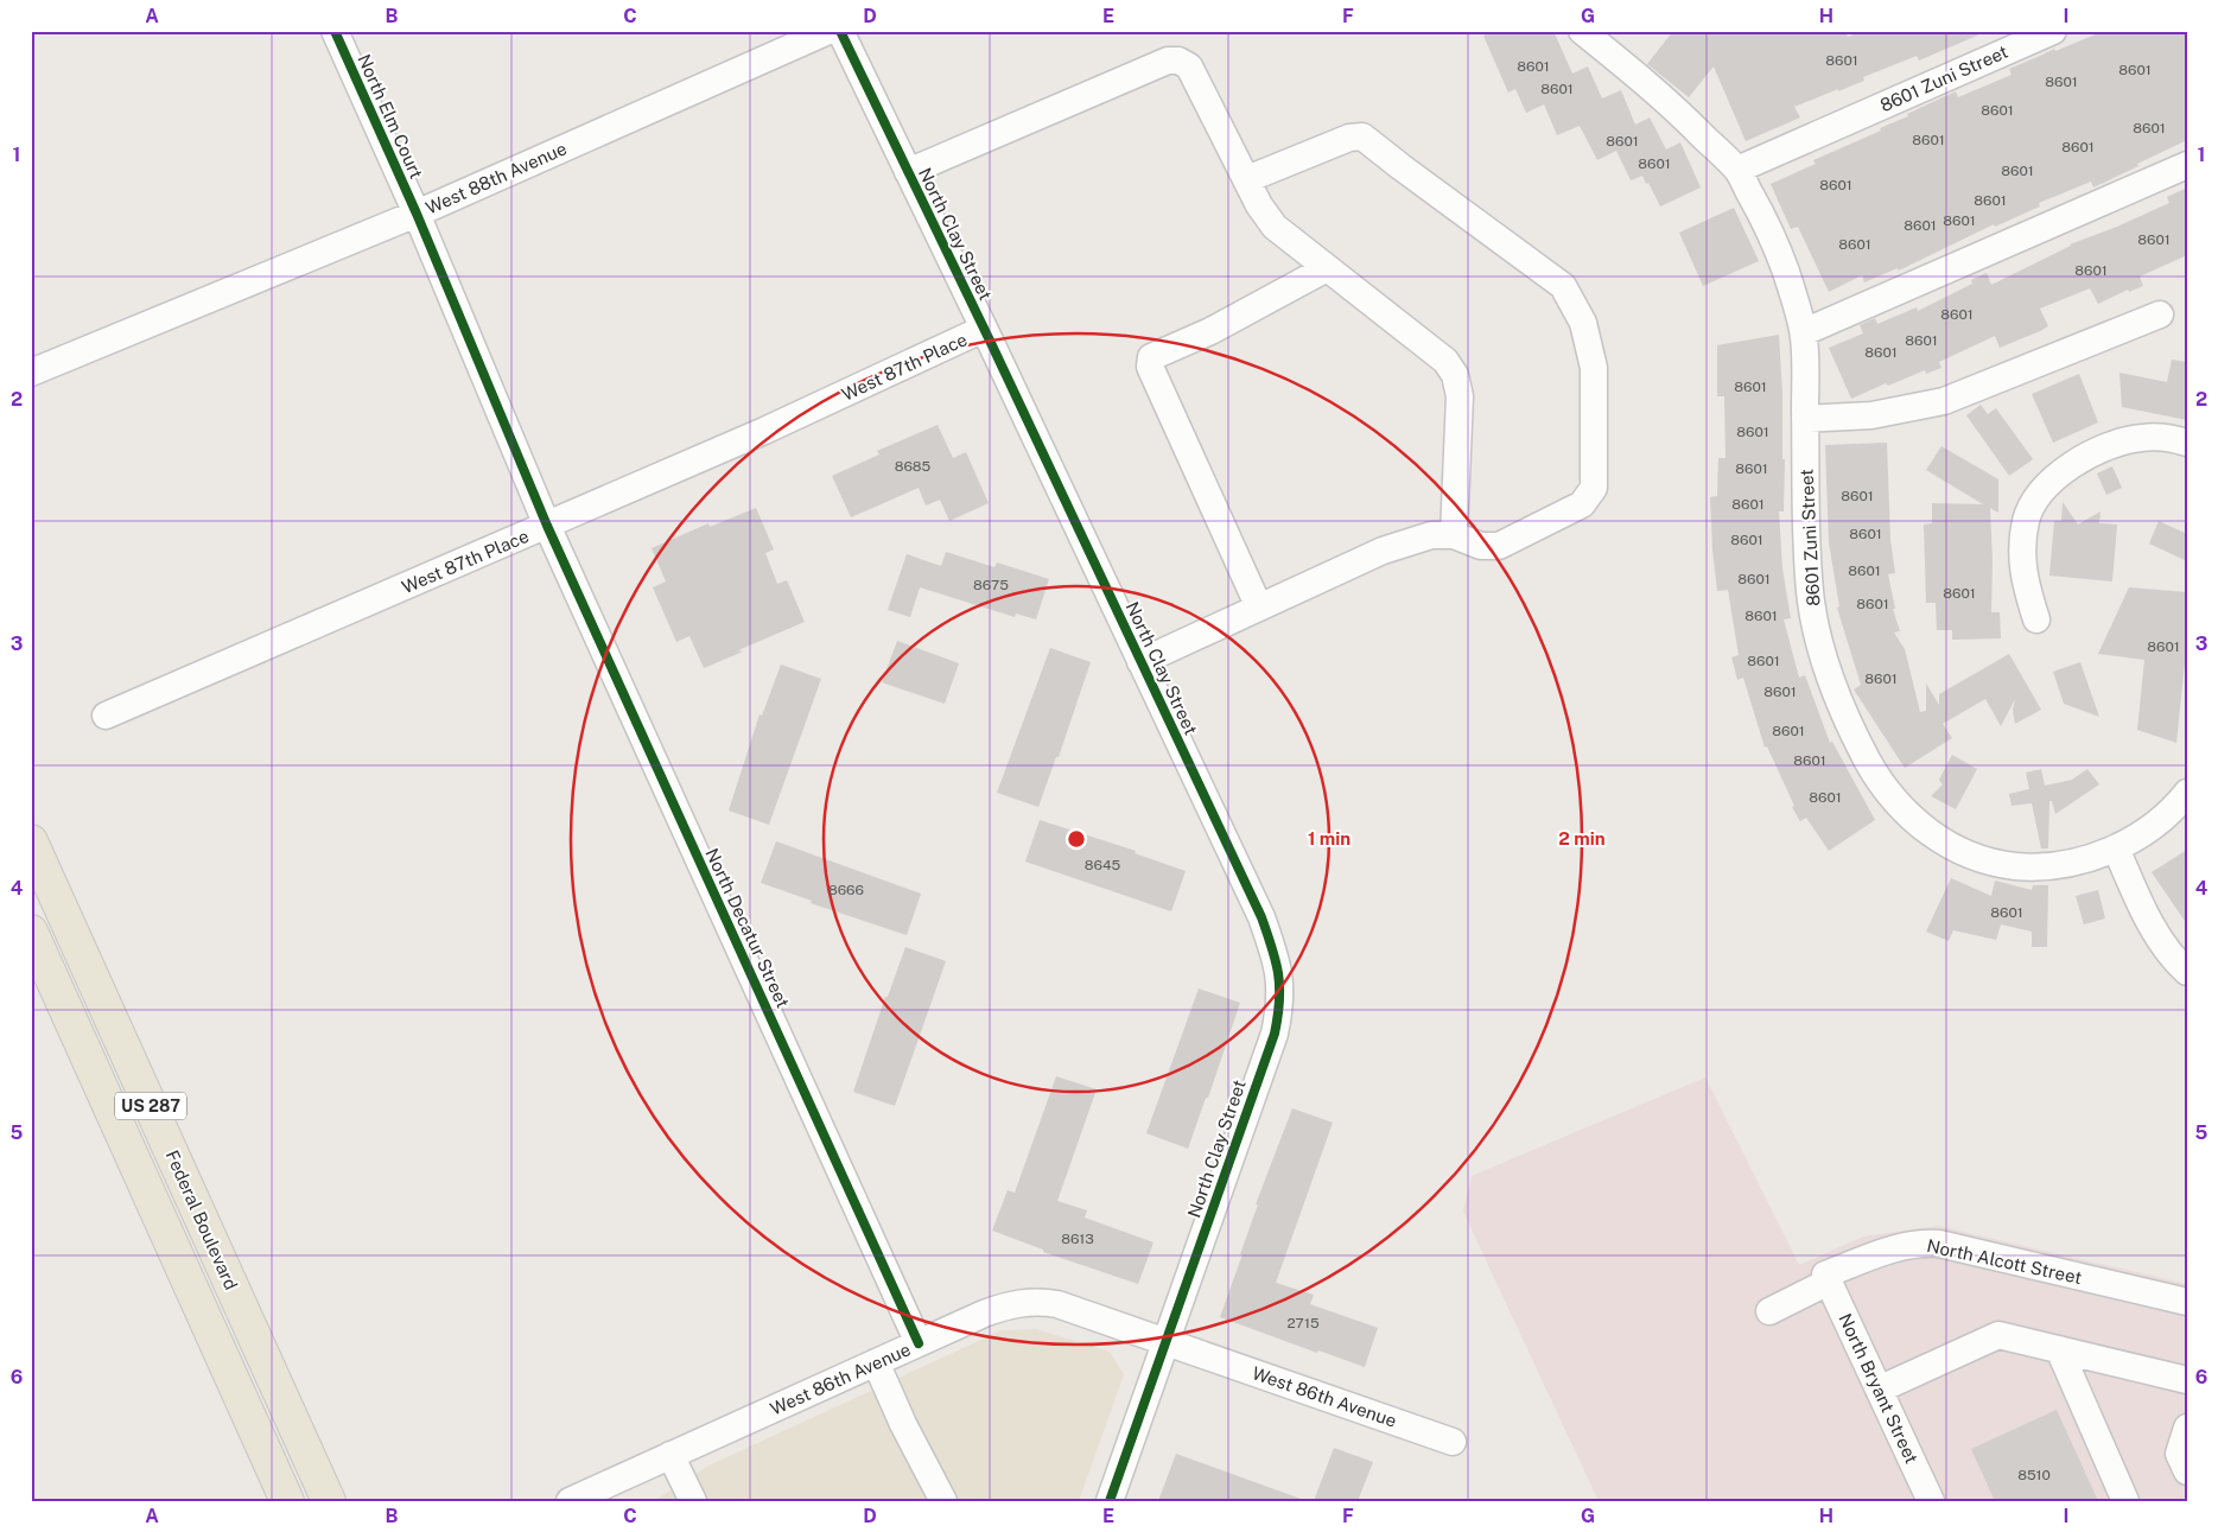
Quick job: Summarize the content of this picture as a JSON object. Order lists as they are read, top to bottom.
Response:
{
  "streets": {
    "main road": ["US 287", "Federal Boulevard"],
    "street": [
      "8601 Zuni Street",
      "North Elm Court",
      "West 88th Avenue",
      "North Clay Street",
      "West 87th Place",
      "North Decatur Street",
      "North Alcott Street",
      "West 86th Avenue",
      "North Bryant Street"
    ]
  },
  "crossings": [
    ["North Elm Court", "West 88th Avenue"],
    ["North Elm Court", "West 87th Place"],
    ["North Elm Court", "North Decatur Street"],
    ["North Clay Street", "West 87th Place"],
    ["North Clay Street", "West 86th Avenue"],
    ["West 87th Place", "North Decatur Street"],
    ["North Decatur Street", "West 86th Avenue"],
    ["North Alcott Street", "North Bryant Street"]
  ],
  "house_numbers": [
    "8601",
    "8601",
    "8601",
    "8601",
    "8601",
    "8601",
    "8601",
    "8601",
    "8601",
    "8601",
    "8601",
    "8601",
    "8601",
    "8601",
    "8601",
    "8601",
    "8601",
    "8601",
    "8601",
    "8601",
    "8601",
    "8601",
    "8601",
    "8601",
    "8685",
    "8601",
    "8601",
    "8601",
    "8601",
    "8601",
    "8601",
    "8601",
    "8675",
    "8601",
    "8601",
    "8601",
    "8601",
    "8601",
    "8601",
    "8601",
    "8601",
    "8601",
    "8601",
    "8645",
    "8666",
    "8601",
    "8613",
    "2715",
    "8510"
  ],
  "grid": {
    "columns": [
      "A",
      "B",
      "C",
      "D",
      "E",
      "F",
      "G",
      "H",
      "I"
    ],
    "rows": [
      "1",
      "2",
      "3",
      "4",
      "5",
      "6"
    ]
  },
  "rings": ["1 min", "2 min"]
}
